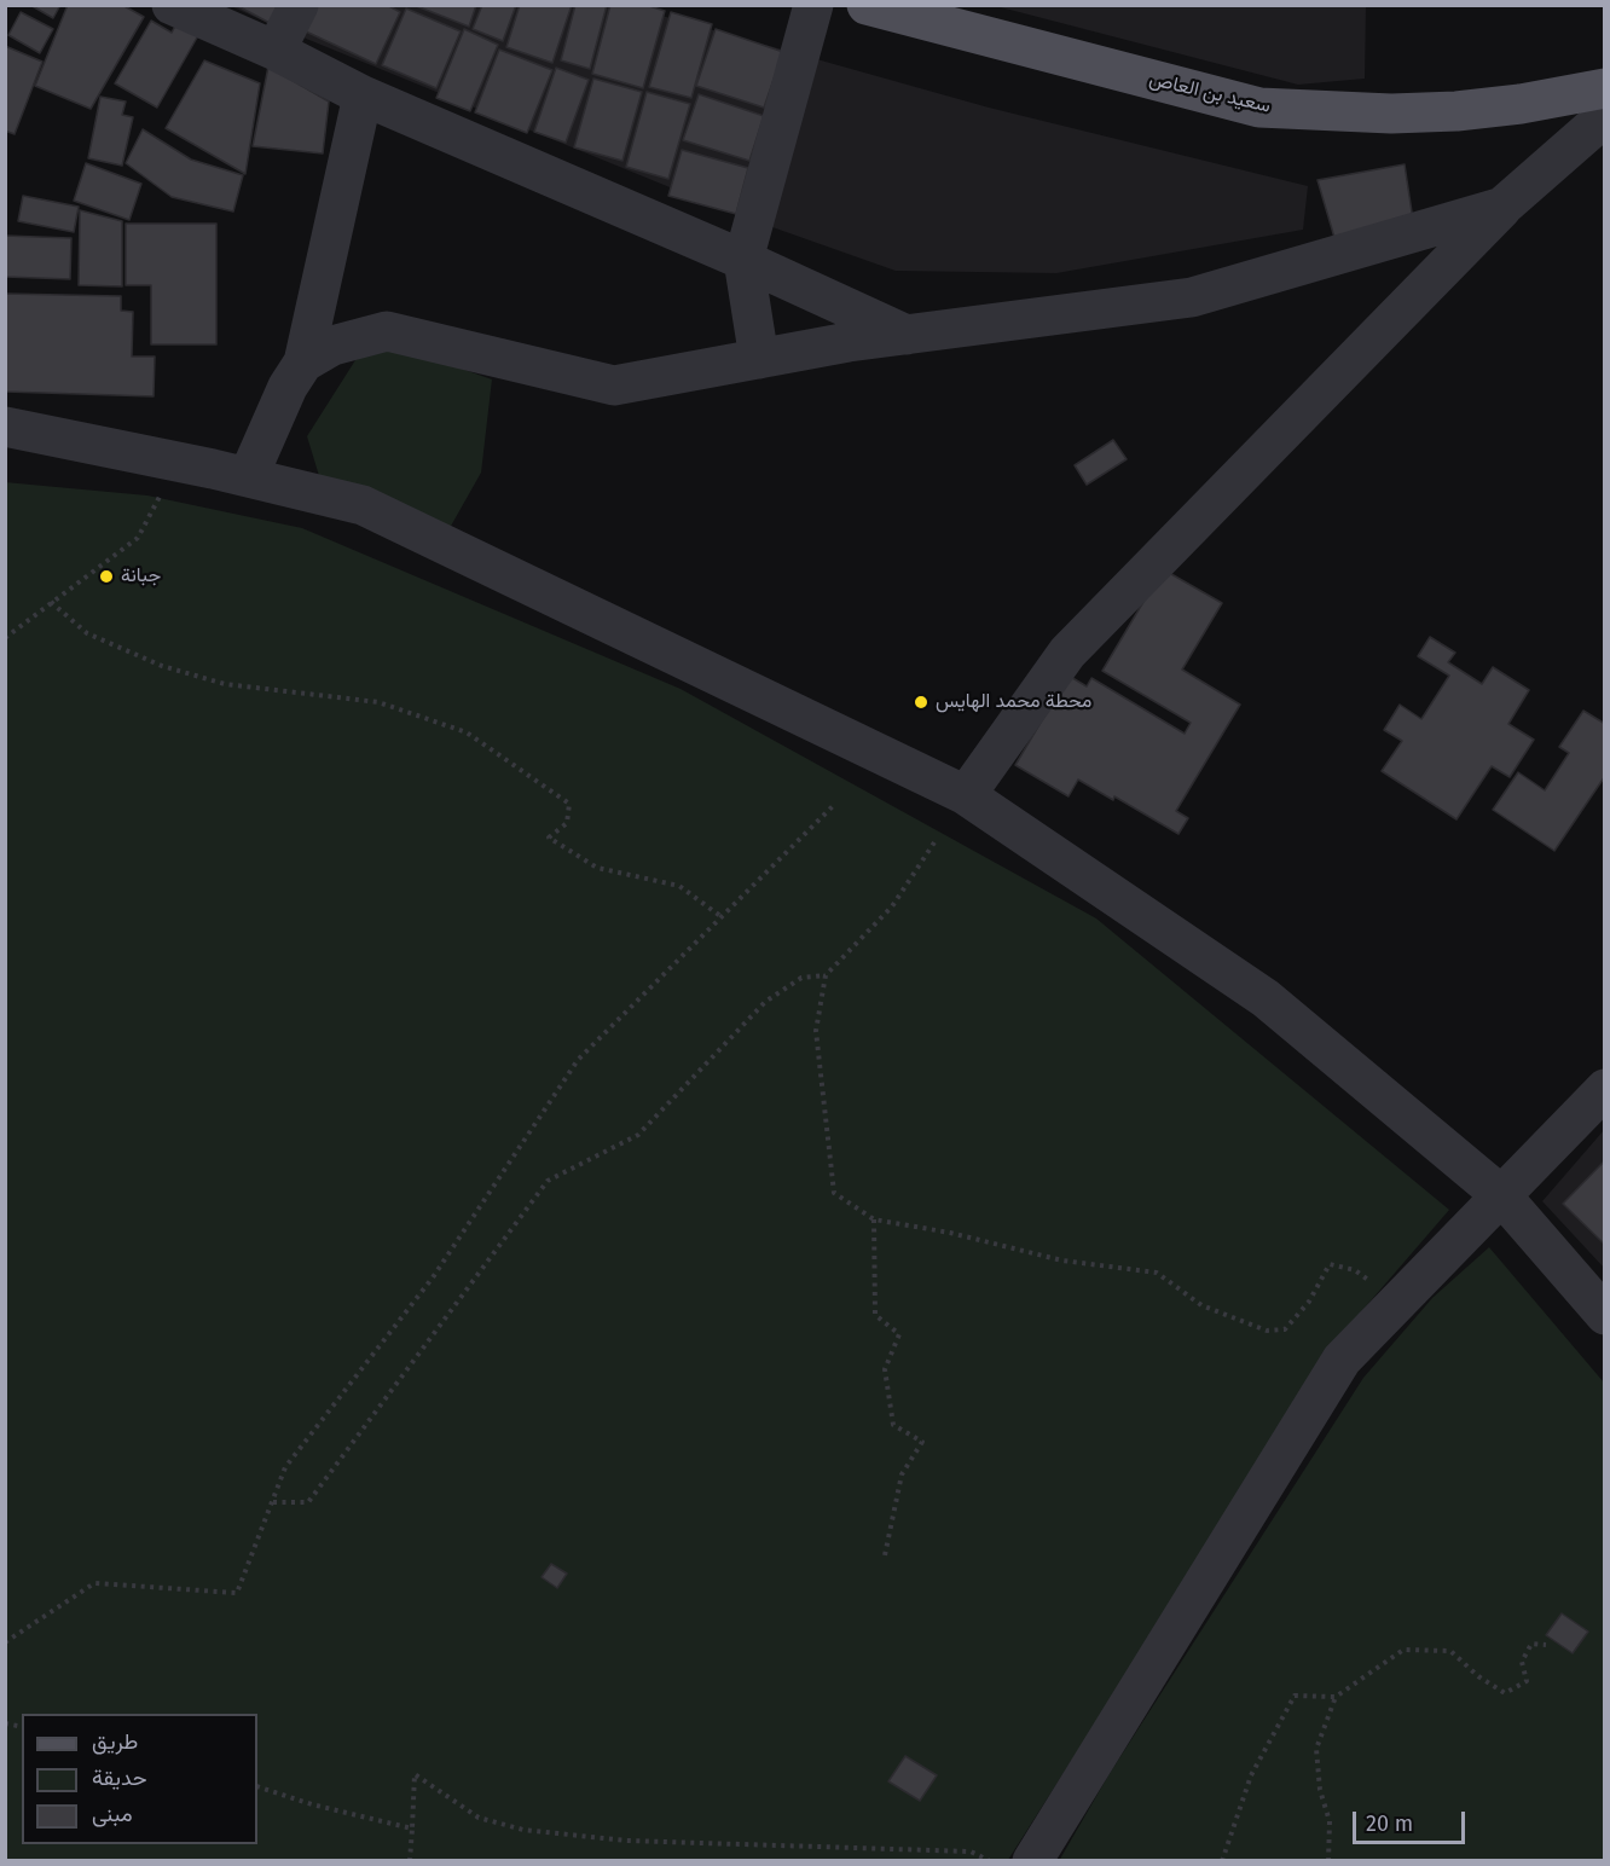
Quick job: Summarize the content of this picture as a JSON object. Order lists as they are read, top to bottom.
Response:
{
  "streets": {
    "main road": ["سعيد بن العاص"]
  },
  "places": ["جبانة", "محطة محمد الهايس"],
  "legend": ["طريق", "حديقة", "مبنى"],
  "scale_bar": "20 m"
}
